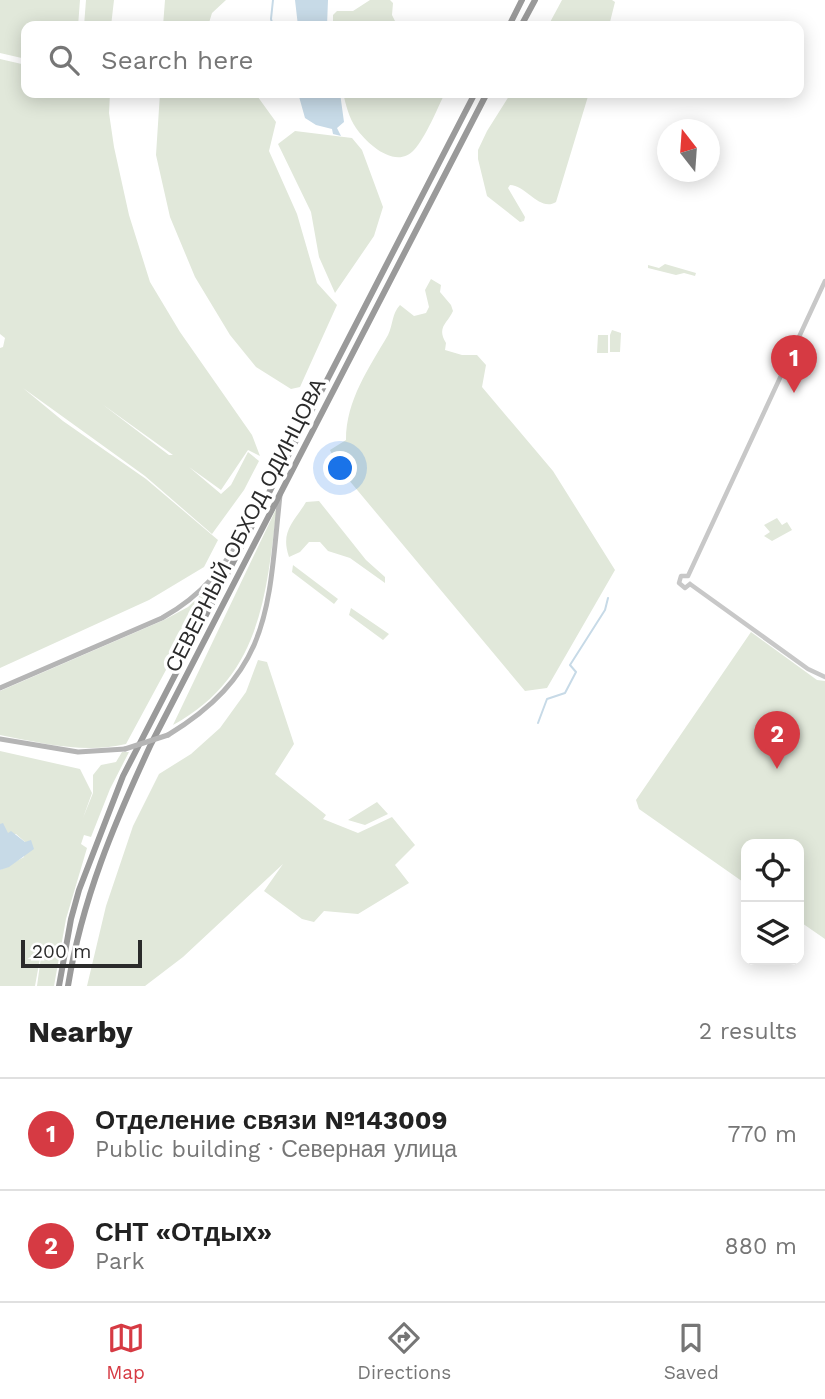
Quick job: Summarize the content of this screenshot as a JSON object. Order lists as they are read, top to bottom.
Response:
{
  "streets": {
    "highway": ["СЕВЕРНЫЙ ОБХОД ОДИНЦОВА"]
  },
  "scale_bar": "200 m",
  "north": "top",
  "page": {
    "search": "Search here",
    "pins": ["1", "2"],
    "scale": "200 m",
    "heading": ["Nearby", "2 results"],
    "list": [
      {
        "mark": "1",
        "name": "Отделение связи №143009",
        "note": "Public building · Северная улица",
        "value": "770 m"
      },
      {
        "mark": "2",
        "name": "СНТ «Отдых»",
        "note": "Park",
        "value": "880 m"
      }
    ],
    "nav": ["Map", "Directions", "Saved"]
  }
}
